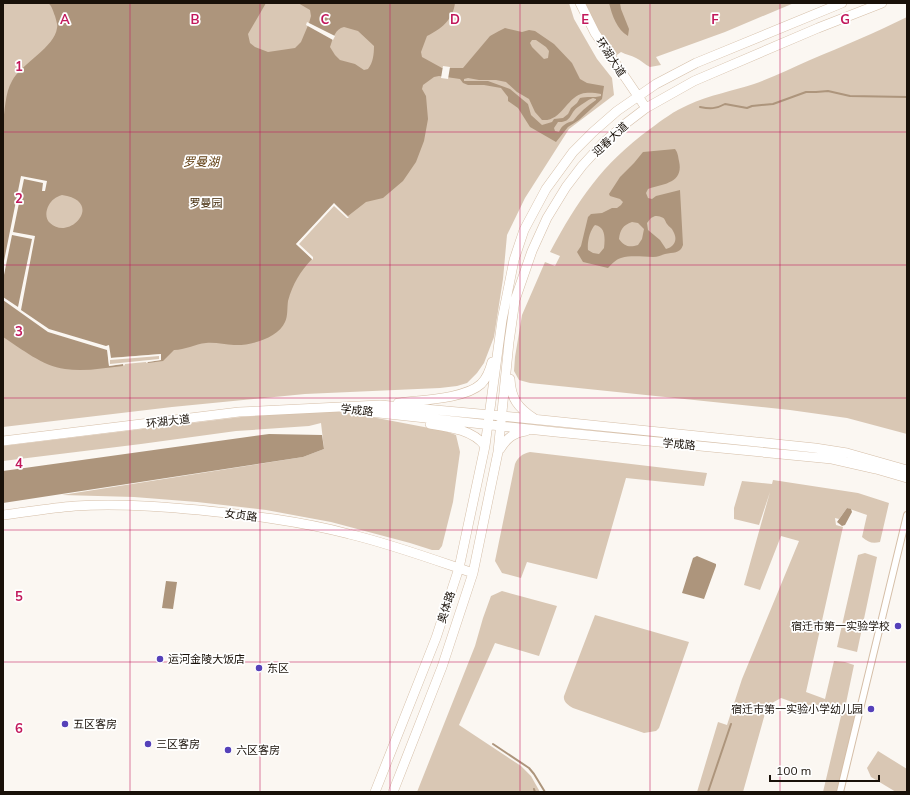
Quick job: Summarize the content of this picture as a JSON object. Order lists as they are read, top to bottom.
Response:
{
  "streets": {
    "main road": [
      "环湖大道",
      "迎春大道",
      "学成路",
      "女贞路",
      "奥体路"
    ]
  },
  "crossings": [
    ["环湖大道", "迎春大道"],
    ["环湖大道", "学成路"],
    ["迎春大道", "学成路"],
    ["迎春大道", "奥体路"],
    ["学成路", "奥体路"],
    ["女贞路", "奥体路"]
  ],
  "water": ["罗曼湖"],
  "parks": ["罗曼园"],
  "places": [
    "宿迁市第一实验学校",
    "运河金陵大饭店",
    "东区",
    "宿迁市第一实验小学幼儿园",
    "五区客房",
    "三区客房",
    "六区客房"
  ],
  "scale_bar": "100 m",
  "grid": {
    "columns": [
      "A",
      "B",
      "C",
      "D",
      "E",
      "F",
      "G"
    ],
    "rows": [
      "1",
      "2",
      "3",
      "4",
      "5",
      "6"
    ]
  }
}
